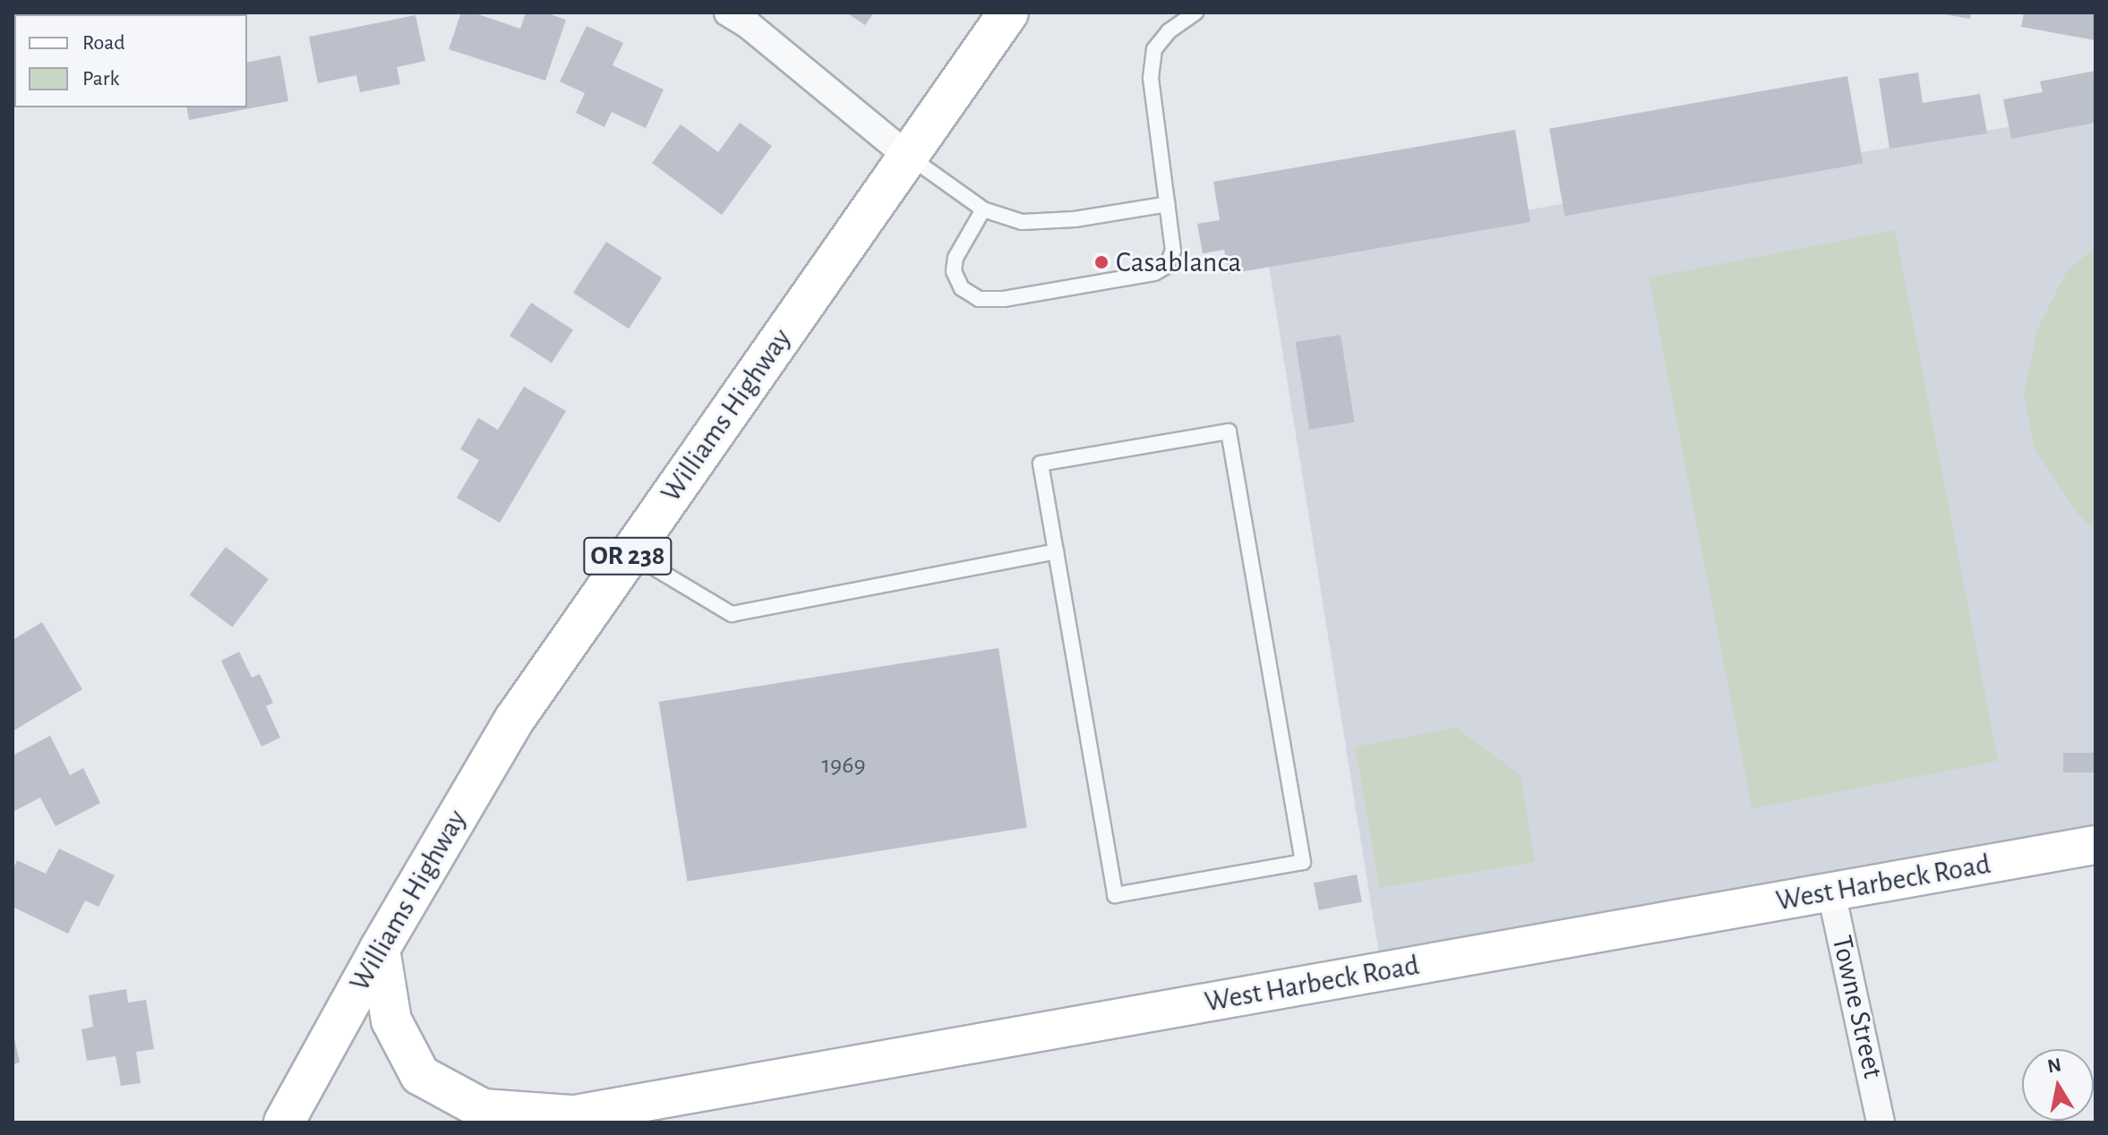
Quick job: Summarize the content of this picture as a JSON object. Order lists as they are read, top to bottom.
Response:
{
  "streets": {
    "main road": ["Williams Highway", "OR 238"],
    "street": ["West Harbeck Road", "Towne Street"]
  },
  "crossings": [
    ["West Harbeck Road", "Towne Street"]
  ],
  "places": ["Casablanca"],
  "house_numbers": ["1969"],
  "legend": ["Road", "Park"],
  "north": "top"
}
